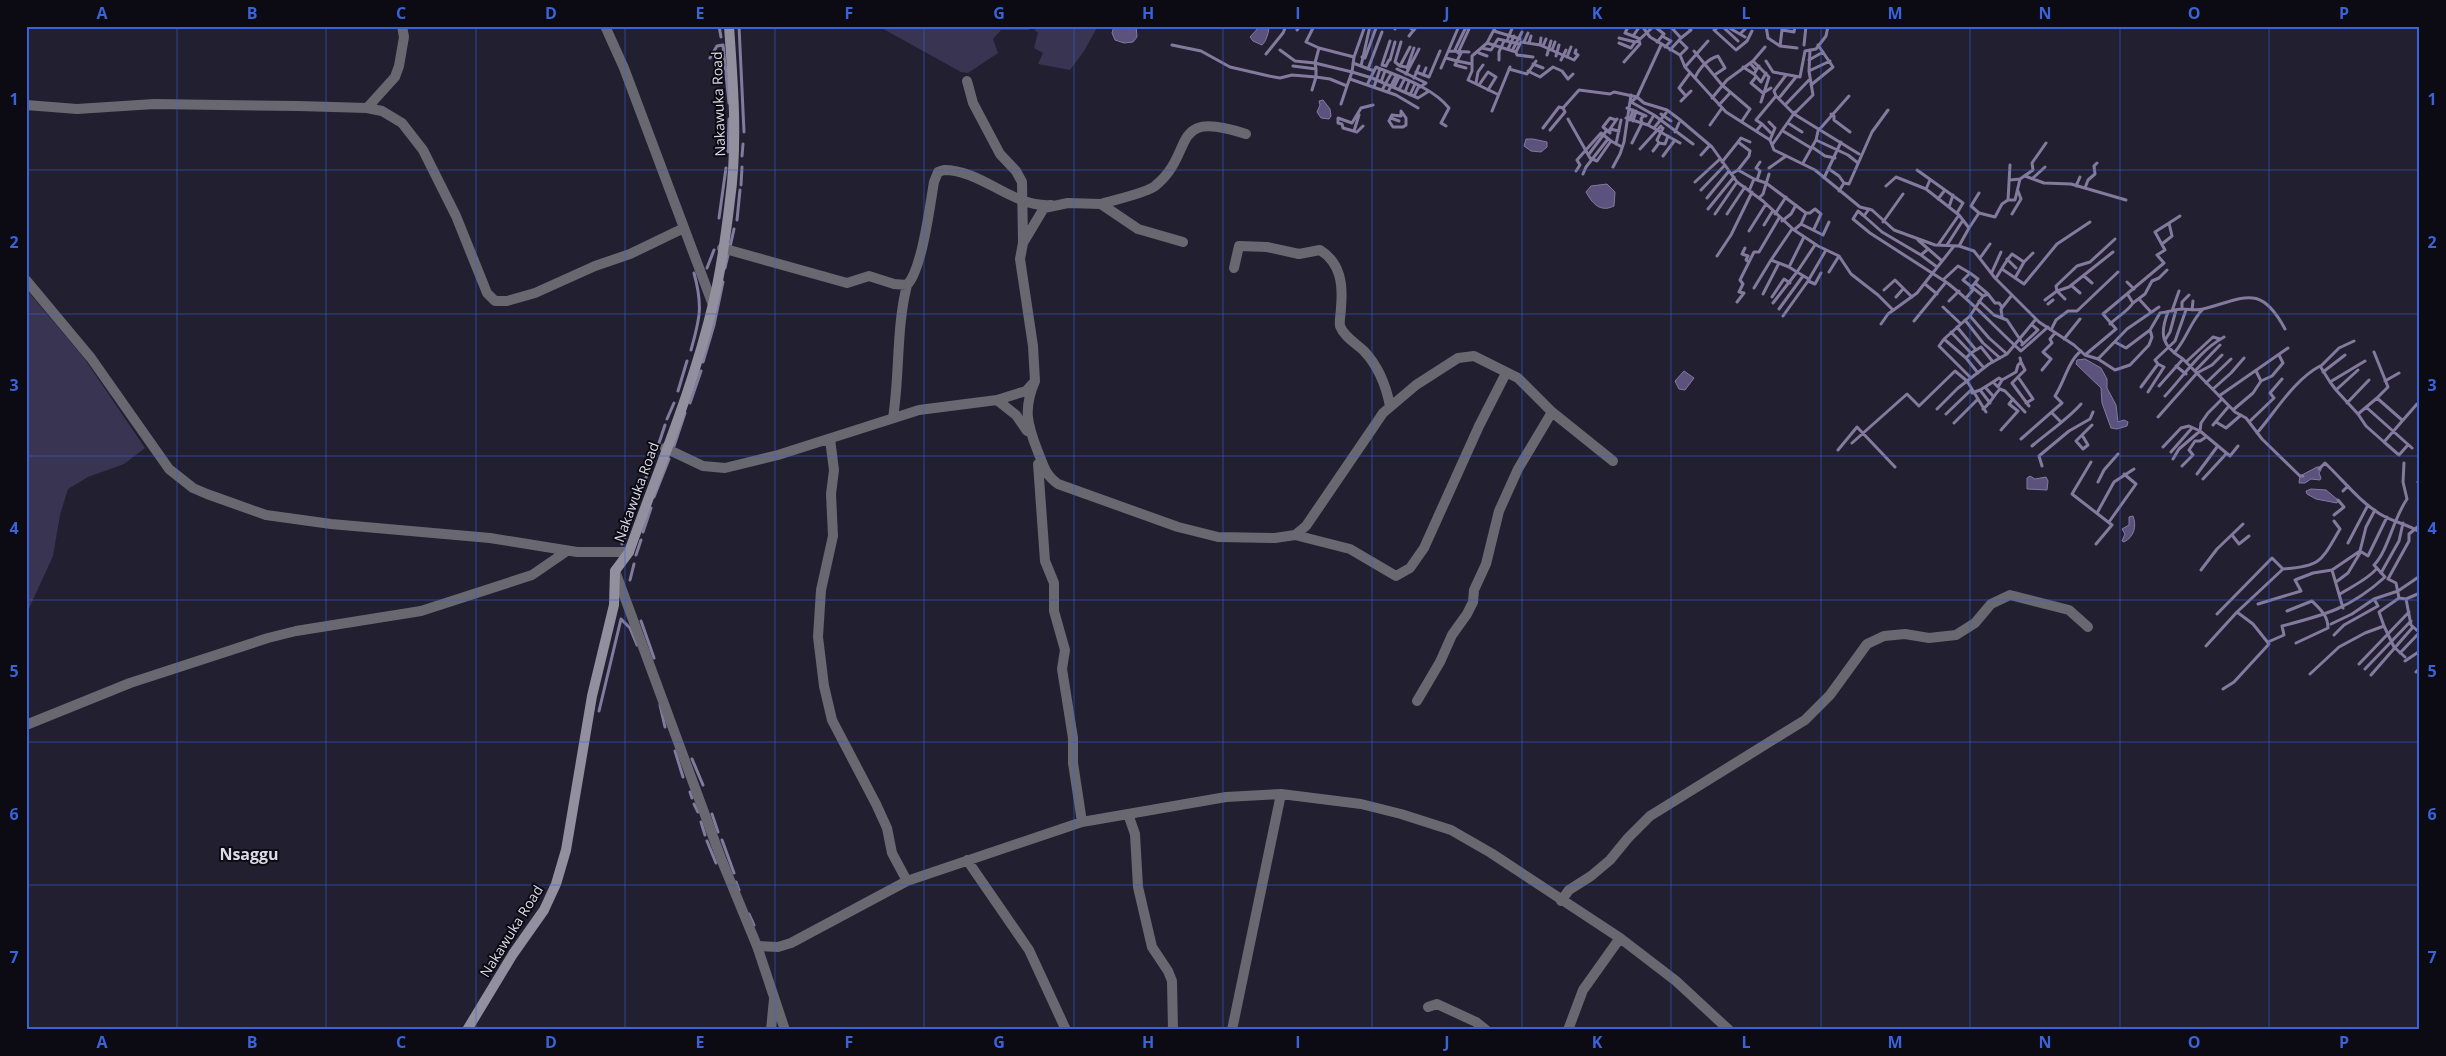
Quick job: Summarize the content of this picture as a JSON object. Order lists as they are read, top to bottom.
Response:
{
  "streets": {
    "main road": ["Nakawuka Road"]
  },
  "districts": ["Nsaggu"],
  "grid": {
    "columns": [
      "A",
      "B",
      "C",
      "D",
      "E",
      "F",
      "G",
      "H",
      "I",
      "J",
      "K",
      "L",
      "M",
      "N",
      "O",
      "P"
    ],
    "rows": [
      "1",
      "2",
      "3",
      "4",
      "5",
      "6",
      "7"
    ]
  }
}
